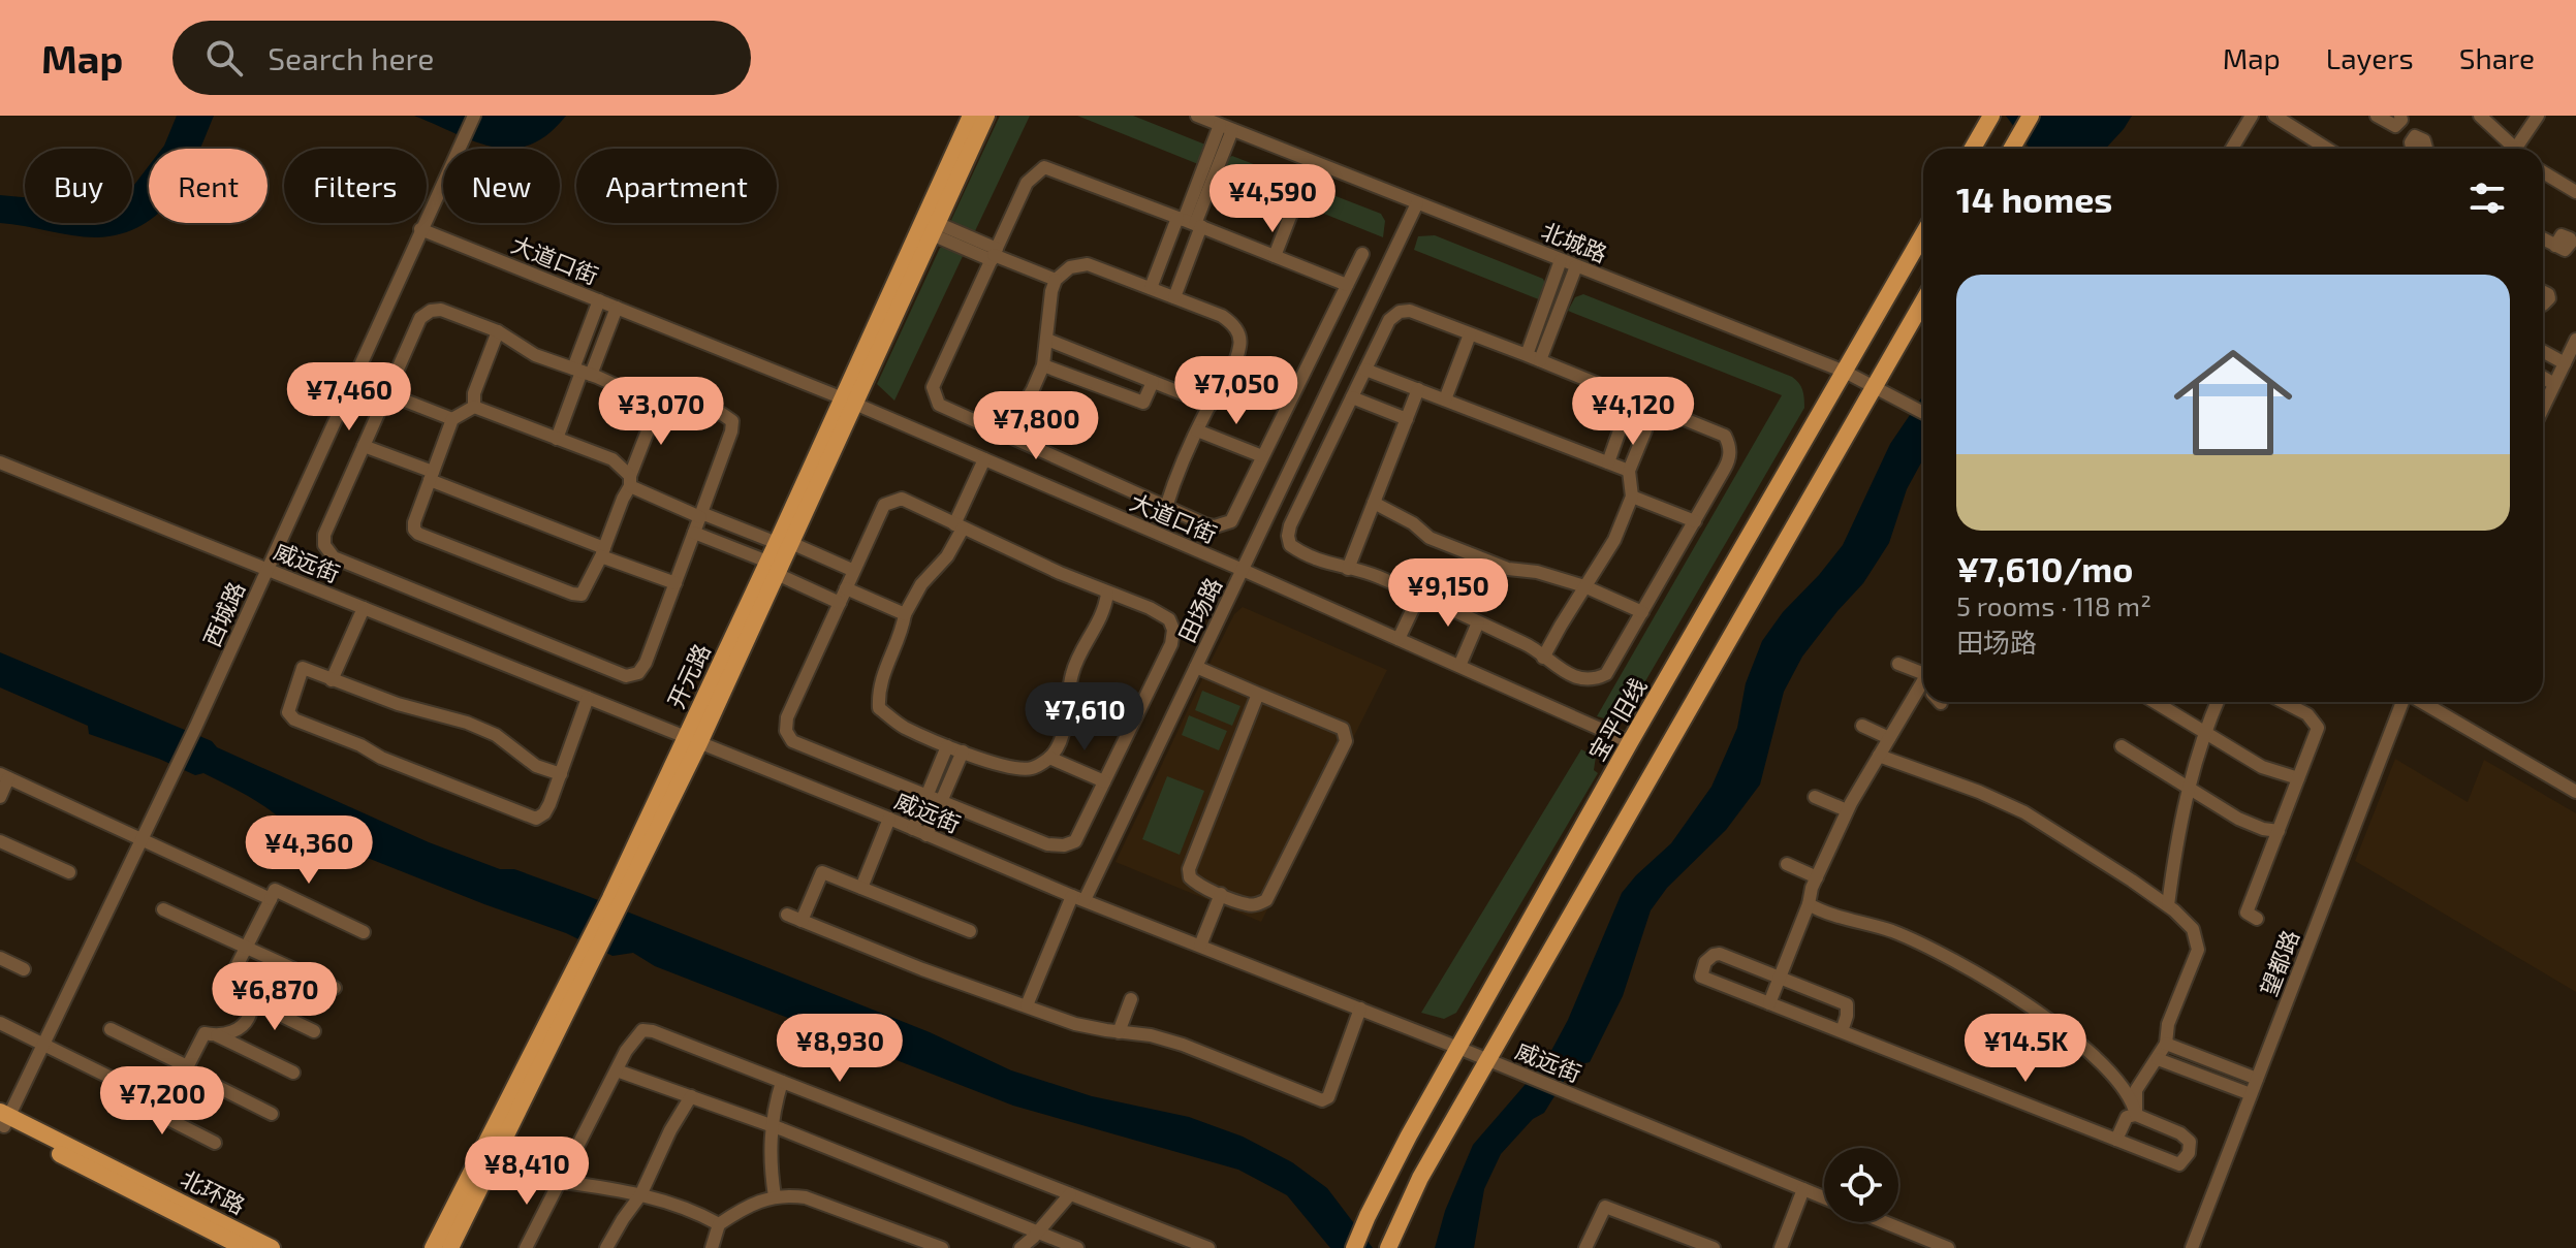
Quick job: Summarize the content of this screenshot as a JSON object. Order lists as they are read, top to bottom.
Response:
{
  "streets": {
    "main road": ["开元路", "宝平旧线", "北环路"],
    "street": [
      "北城路",
      "大道口街",
      "威远街",
      "田场路",
      "西城路",
      "望都路"
    ]
  },
  "crossings": [
    ["北城路", "田场路"],
    ["北城路", "宝平旧线"],
    ["大道口街", "田场路"],
    ["大道口街", "西城路"],
    ["大道口街", "开元路"],
    ["大道口街", "宝平旧线"],
    ["威远街", "田场路"],
    ["威远街", "西城路"],
    ["威远街", "开元路"],
    ["威远街", "宝平旧线"],
    ["西城路", "北环路"]
  ],
  "page": {
    "header": "Map",
    "search": "Search here",
    "nav": ["Map", "Layers", "Share"],
    "chip": [
      "Buy",
      "Rent",
      "Filters",
      "New",
      "Apartment"
    ],
    "heading": "14 homes",
    "price": [
      "¥4,590",
      "¥7,050",
      "¥7,460",
      "¥3,070",
      "¥4,120",
      "¥7,800",
      "¥9,150",
      "¥7,610",
      "¥4,360",
      "¥6,870",
      "¥8,930",
      "¥14.5K",
      "¥7,200",
      "¥8,410"
    ],
    "list": [
      {
        "name": "¥7,610/mo",
        "note": "5 rooms · 118 m² · 田场路"
      }
    ]
  }
}
